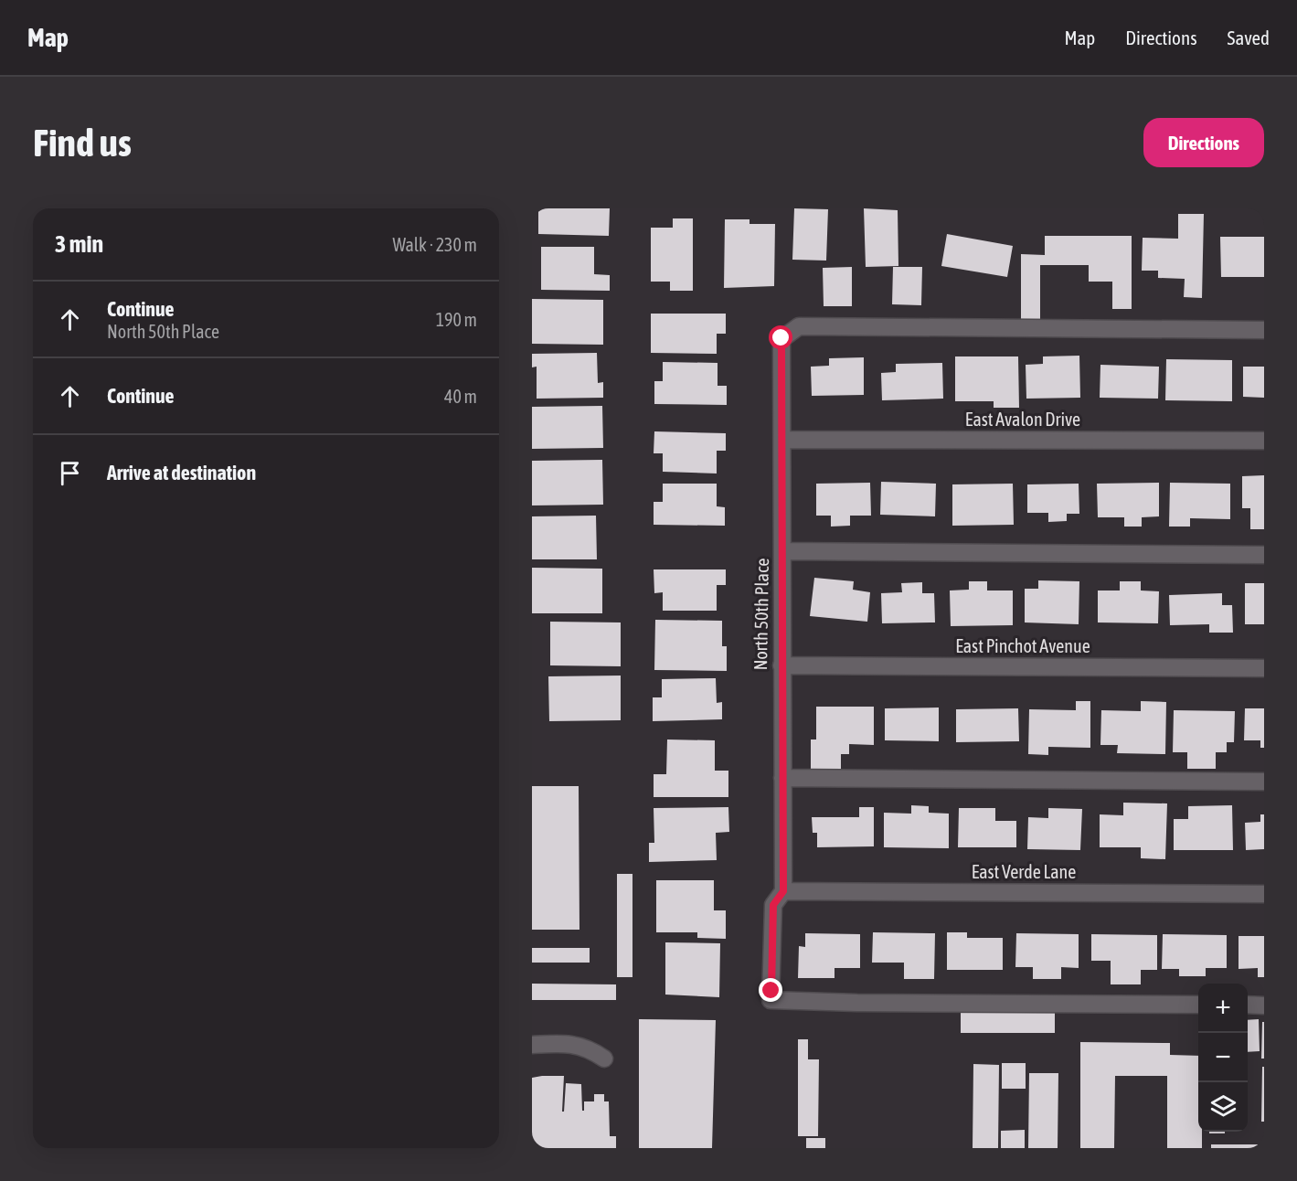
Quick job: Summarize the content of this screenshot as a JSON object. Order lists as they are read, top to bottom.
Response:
{
  "streets": {
    "street": [
      "East Avalon Drive",
      "North 50th Place",
      "East Pinchot Avenue",
      "East Verde Lane"
    ]
  },
  "crossings": [
    ["East Avalon Drive", "North 50th Place"],
    ["North 50th Place", "East Pinchot Avenue"],
    ["North 50th Place", "East Verde Lane"]
  ],
  "page": {
    "header": "Map",
    "nav": ["Map", "Directions", "Saved"],
    "buttons": "Directions",
    "title": "Find us",
    "heading": ["3 min", "Walk · 230 m"],
    "list": [
      ["Continue", "North 50th Place", "190 m"],
      ["Continue", "40 m"],
      "Arrive at destination"
    ],
    "map_buttons": ["+", "−"]
  }
}
